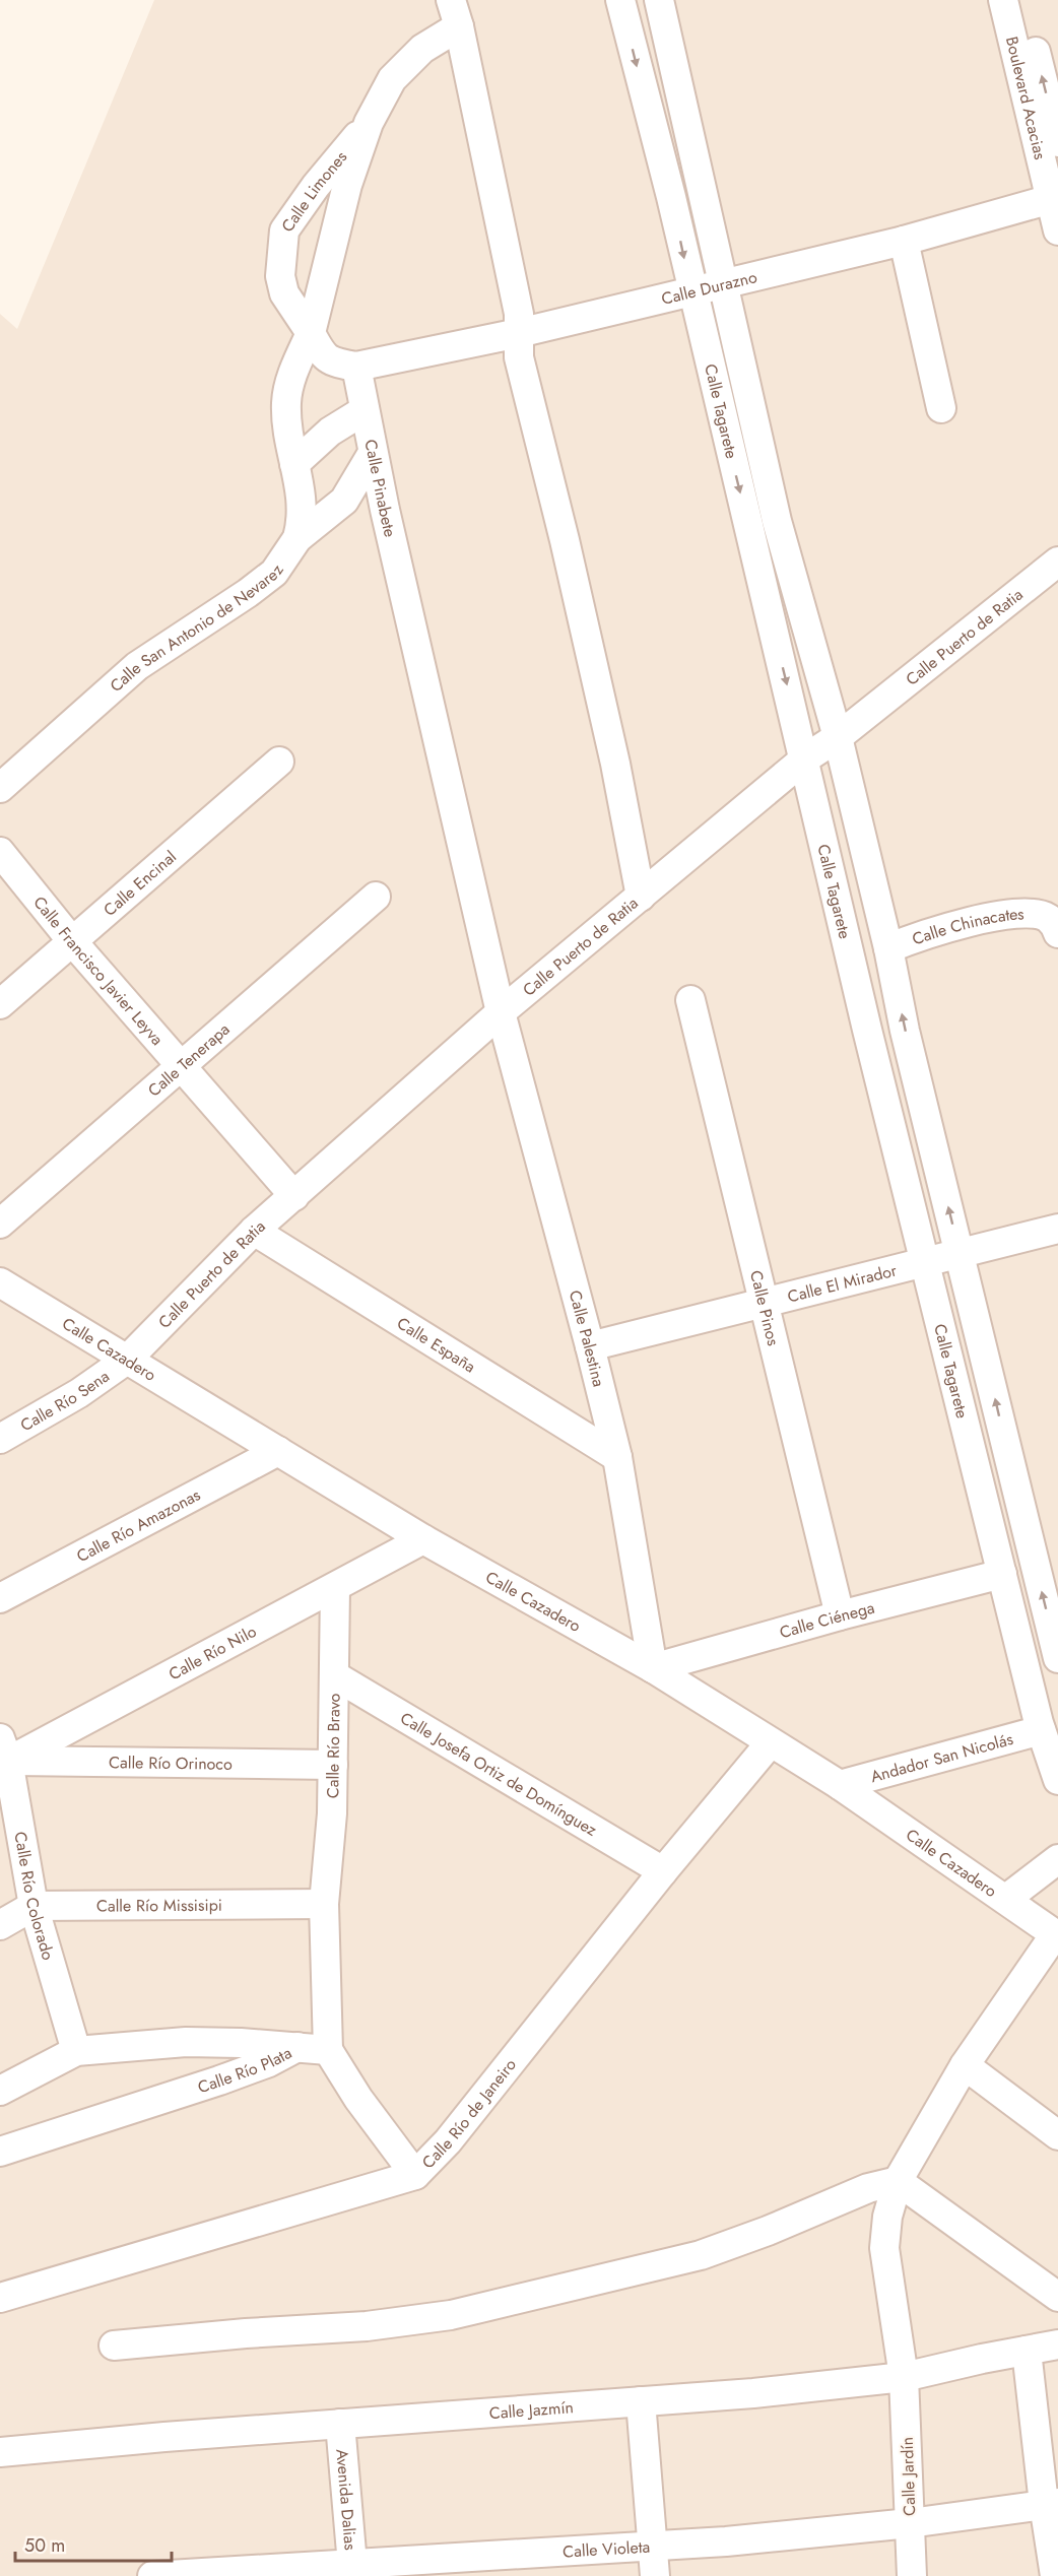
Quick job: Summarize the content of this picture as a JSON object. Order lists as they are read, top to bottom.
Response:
{
  "streets": {
    "street": [
      "Boulevard Acacias",
      "Calle Limones",
      "Calle Durazno",
      "Calle Tagarete",
      "Calle Pinabete",
      "Calle San Antonio de Nevarez",
      "Calle Puerto de Ratia",
      "Calle Encinal",
      "Calle Chinacates",
      "Calle Francisco Javier Leyva",
      "Calle Tenerapa",
      "Calle El Mirador",
      "Calle Pinos",
      "Calle Palestina",
      "Calle España",
      "Calle Cazadero",
      "Calle Río Sena",
      "Calle Río Amazonas",
      "Calle Ciénega",
      "Calle Río Nilo",
      "Calle Río Bravo",
      "Andador San Nicolás",
      "Calle Río Orinoco",
      "Calle Josefa Ortiz de Domínguez",
      "Calle Río Colorado",
      "Calle Río Missisipi",
      "Calle Río Plata",
      "Calle Río de Janeiro",
      "Calle Jazmín",
      "Calle Jardín",
      "Avenida Dalias",
      "Calle Violeta"
    ]
  },
  "crossings": [
    ["Boulevard Acacias", "Calle Durazno"],
    ["Calle Durazno", "Calle Tagarete"],
    ["Calle Durazno", "Calle Pinabete"],
    ["Calle Tagarete", "Calle Puerto de Ratia"],
    ["Calle Tagarete", "Calle Chinacates"],
    ["Calle Tagarete", "Calle El Mirador"],
    ["Calle Tagarete", "Calle Ciénega"],
    ["Calle Tagarete", "Andador San Nicolás"],
    ["Calle Pinabete", "Calle San Antonio de Nevarez"],
    ["Calle Pinabete", "Calle Puerto de Ratia"],
    ["Calle Pinabete", "Calle Palestina"],
    ["Calle Puerto de Ratia", "Calle Francisco Javier Leyva"],
    ["Calle Puerto de Ratia", "Calle Palestina"],
    ["Calle Puerto de Ratia", "Calle España"],
    ["Calle Puerto de Ratia", "Calle Cazadero"],
    ["Calle Puerto de Ratia", "Calle Río Sena"],
    ["Calle Encinal", "Calle Francisco Javier Leyva"],
    ["Calle Francisco Javier Leyva", "Calle Tenerapa"],
    ["Calle El Mirador", "Calle Pinos"],
    ["Calle El Mirador", "Calle Palestina"],
    ["Calle Pinos", "Calle Ciénega"],
    ["Calle Palestina", "Calle España"],
    ["Calle Palestina", "Calle Cazadero"],
    ["Calle Palestina", "Calle Ciénega"],
    ["Calle Cazadero", "Calle Río Sena"],
    ["Calle Cazadero", "Calle Río Amazonas"],
    ["Calle Cazadero", "Calle Ciénega"],
    ["Calle Cazadero", "Calle Río Nilo"],
    ["Calle Cazadero", "Andador San Nicolás"],
    ["Calle Cazadero", "Calle Río de Janeiro"],
    ["Calle Cazadero", "Calle Jardín"],
    ["Calle Río Nilo", "Calle Río Bravo"],
    ["Calle Río Nilo", "Calle Río Orinoco"],
    ["Calle Río Nilo", "Calle Río Colorado"],
    ["Calle Río Bravo", "Calle Río Orinoco"],
    ["Calle Río Bravo", "Calle Josefa Ortiz de Domínguez"],
    ["Calle Río Bravo", "Calle Río Missisipi"],
    ["Calle Río Orinoco", "Calle Río Colorado"],
    ["Calle Josefa Ortiz de Domínguez", "Calle Río de Janeiro"],
    ["Calle Río Colorado", "Calle Río Missisipi"],
    ["Calle Río Colorado", "Calle Río Plata"],
    ["Calle Jazmín", "Calle Jardín"],
    ["Calle Jazmín", "Avenida Dalias"],
    ["Calle Jardín", "Calle Violeta"],
    ["Avenida Dalias", "Calle Violeta"]
  ],
  "scale_bar": "50 m"
}
